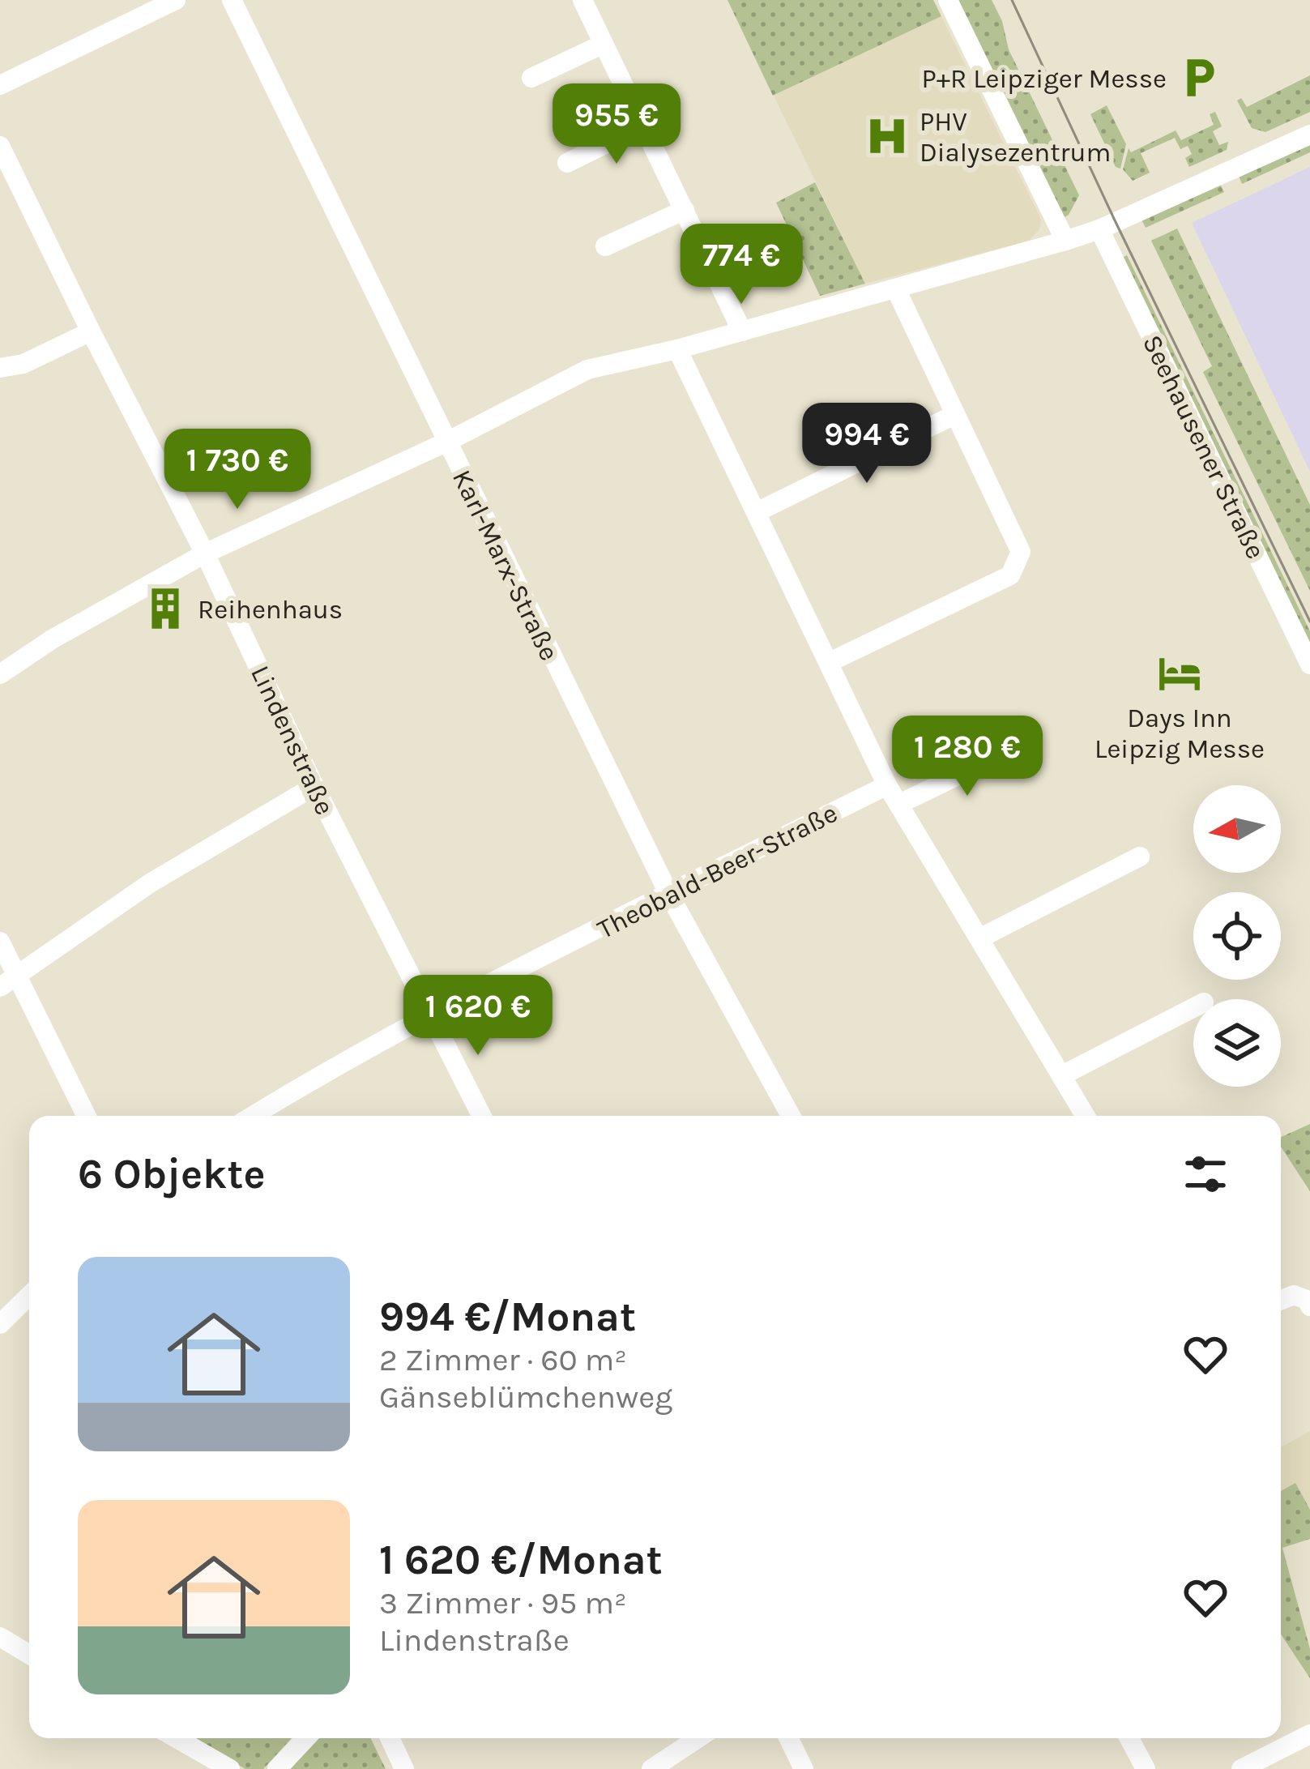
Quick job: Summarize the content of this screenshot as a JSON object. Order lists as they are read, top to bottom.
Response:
{
  "streets": {
    "street": [
      "Seehausener Straße",
      "Karl-Marx-Straße",
      "Lindenstraße",
      "Theobald-Beer-Straße"
    ]
  },
  "crossings": [
    ["Karl-Marx-Straße", "Theobald-Beer-Straße"],
    ["Lindenstraße", "Theobald-Beer-Straße"]
  ],
  "places": {
    "parking": ["P+R Leipziger Messe"],
    "hospital": ["PHV Dialysezentrum"],
    "building": ["Reihenhaus"],
    "hotel": ["Days Inn Leipzig Messe"]
  },
  "north": "left",
  "page": {
    "price": [
      "955 €",
      "774 €",
      "994 €",
      "1 730 €",
      "1 280 €",
      "1 620 €"
    ],
    "heading": "6 Objekte",
    "list": [
      {
        "name": "994 €/Monat",
        "note": "2 Zimmer · 60 m² · Gänseblümchenweg"
      },
      {
        "name": "1 620 €/Monat",
        "note": "3 Zimmer · 95 m² · Lindenstraße"
      }
    ]
  }
}
